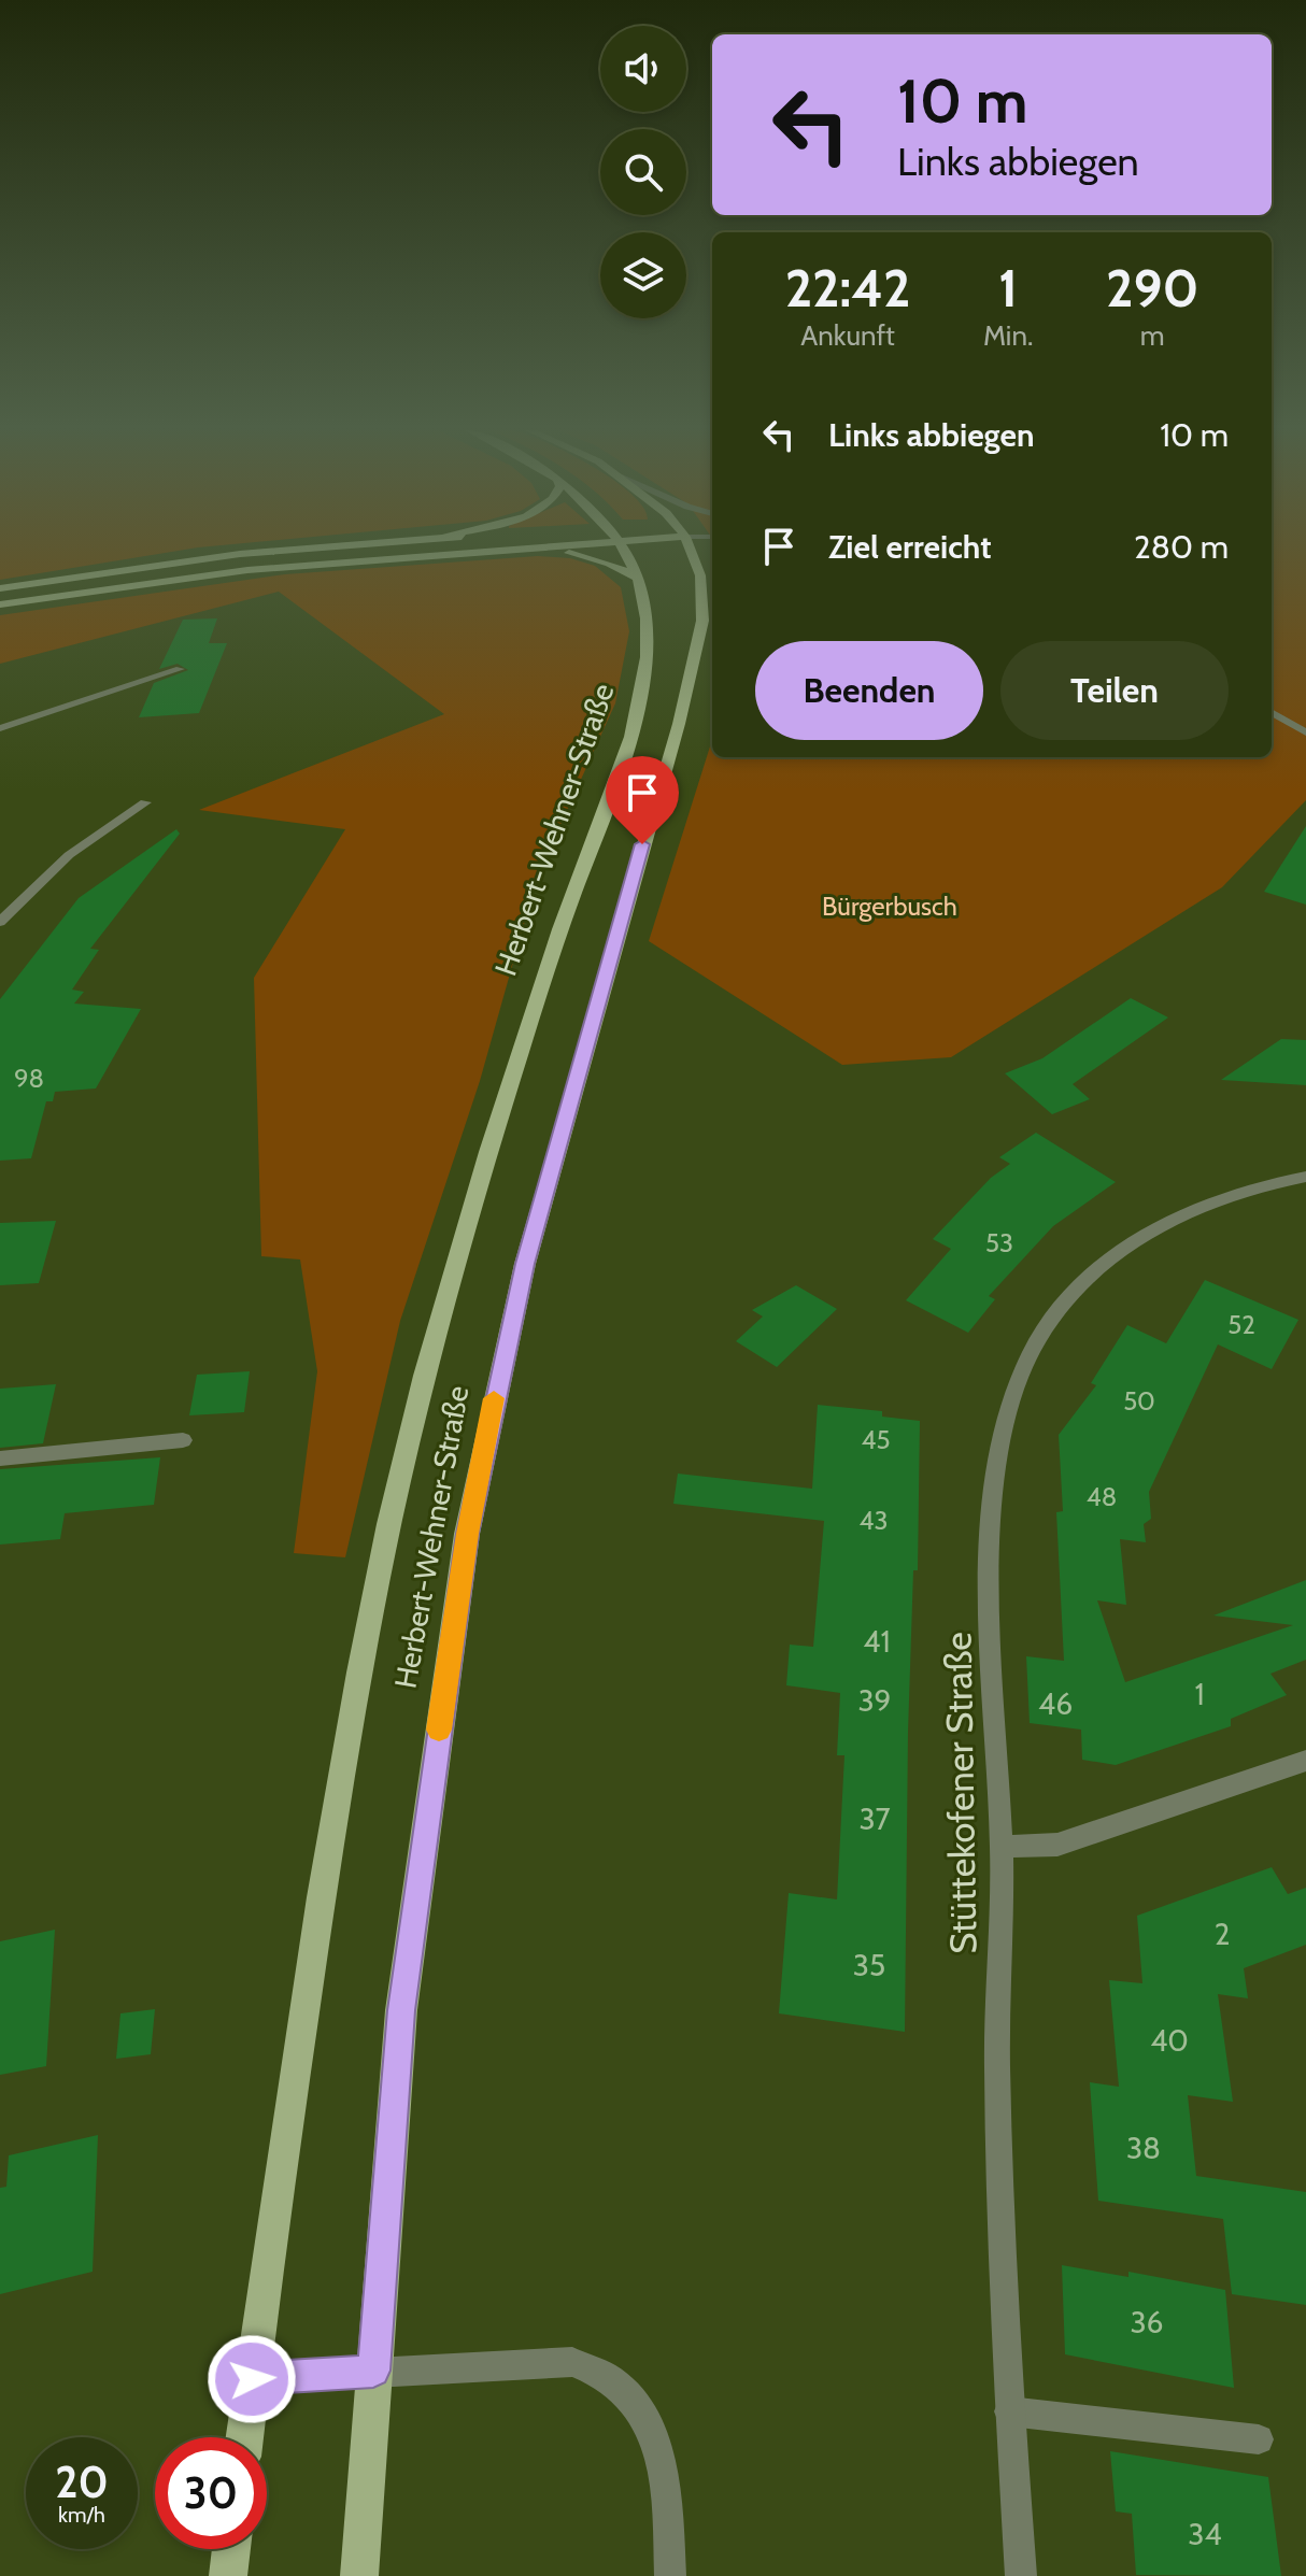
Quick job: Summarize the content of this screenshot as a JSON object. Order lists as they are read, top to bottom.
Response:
{
  "streets": {
    "main road": ["Herbert-Wehner-Straße"],
    "street": ["Stüttekofener Straße"]
  },
  "parks": ["Bürgerbusch"],
  "house_numbers": [
    "98",
    "53",
    "52",
    "50",
    "45",
    "48",
    "43",
    "41",
    "1",
    "39",
    "46",
    "37",
    "2",
    "35",
    "40",
    "38",
    "36",
    "34"
  ],
  "page": {
    "turn": ["10 m", "Links abbiegen"],
    "eta": [
      "22:42",
      "Ankunft",
      "1",
      "Min.",
      "290",
      "m"
    ],
    "list": [
      {
        "name": "Links abbiegen",
        "value": "10 m"
      },
      {
        "name": "Ziel erreicht",
        "value": "280 m"
      }
    ],
    "buttons": ["Beenden", "Teilen"],
    "speed": "20 km/h",
    "limit": "30"
  }
}
